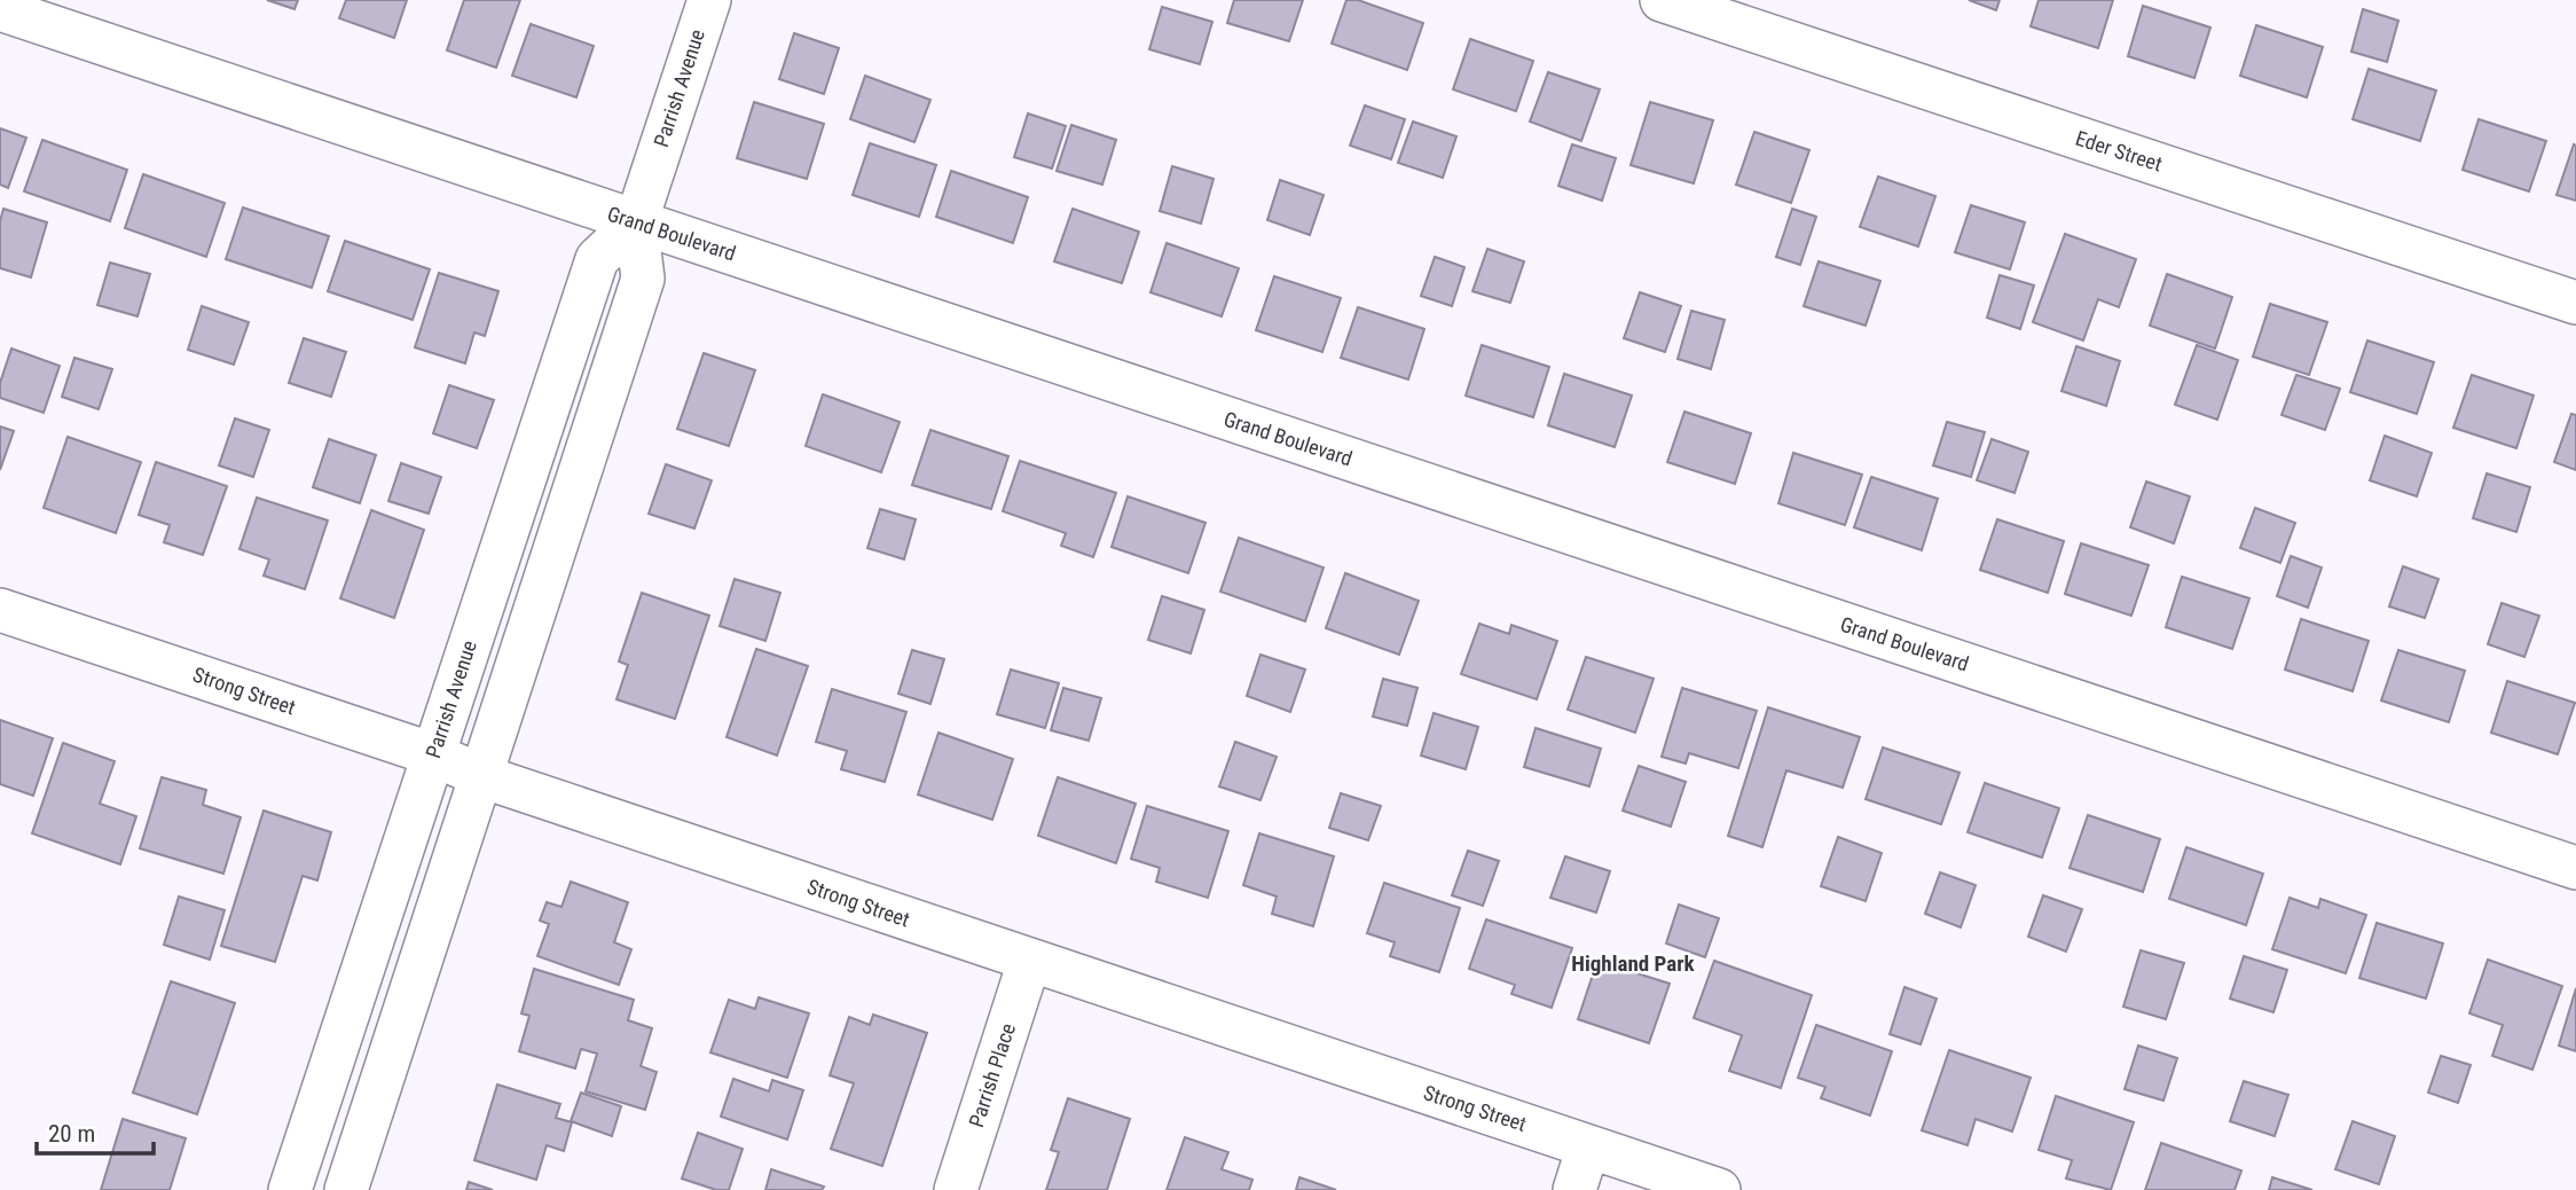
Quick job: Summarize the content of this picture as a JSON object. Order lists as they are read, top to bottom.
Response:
{
  "streets": {
    "street": [
      "Parrish Avenue",
      "Eder Street",
      "Grand Boulevard",
      "Strong Street",
      "Parrish Place"
    ]
  },
  "crossings": [
    ["Parrish Avenue", "Grand Boulevard"],
    ["Parrish Avenue", "Strong Street"],
    ["Strong Street", "Parrish Place"]
  ],
  "districts": ["Highland Park"],
  "scale_bar": "20 m"
}
